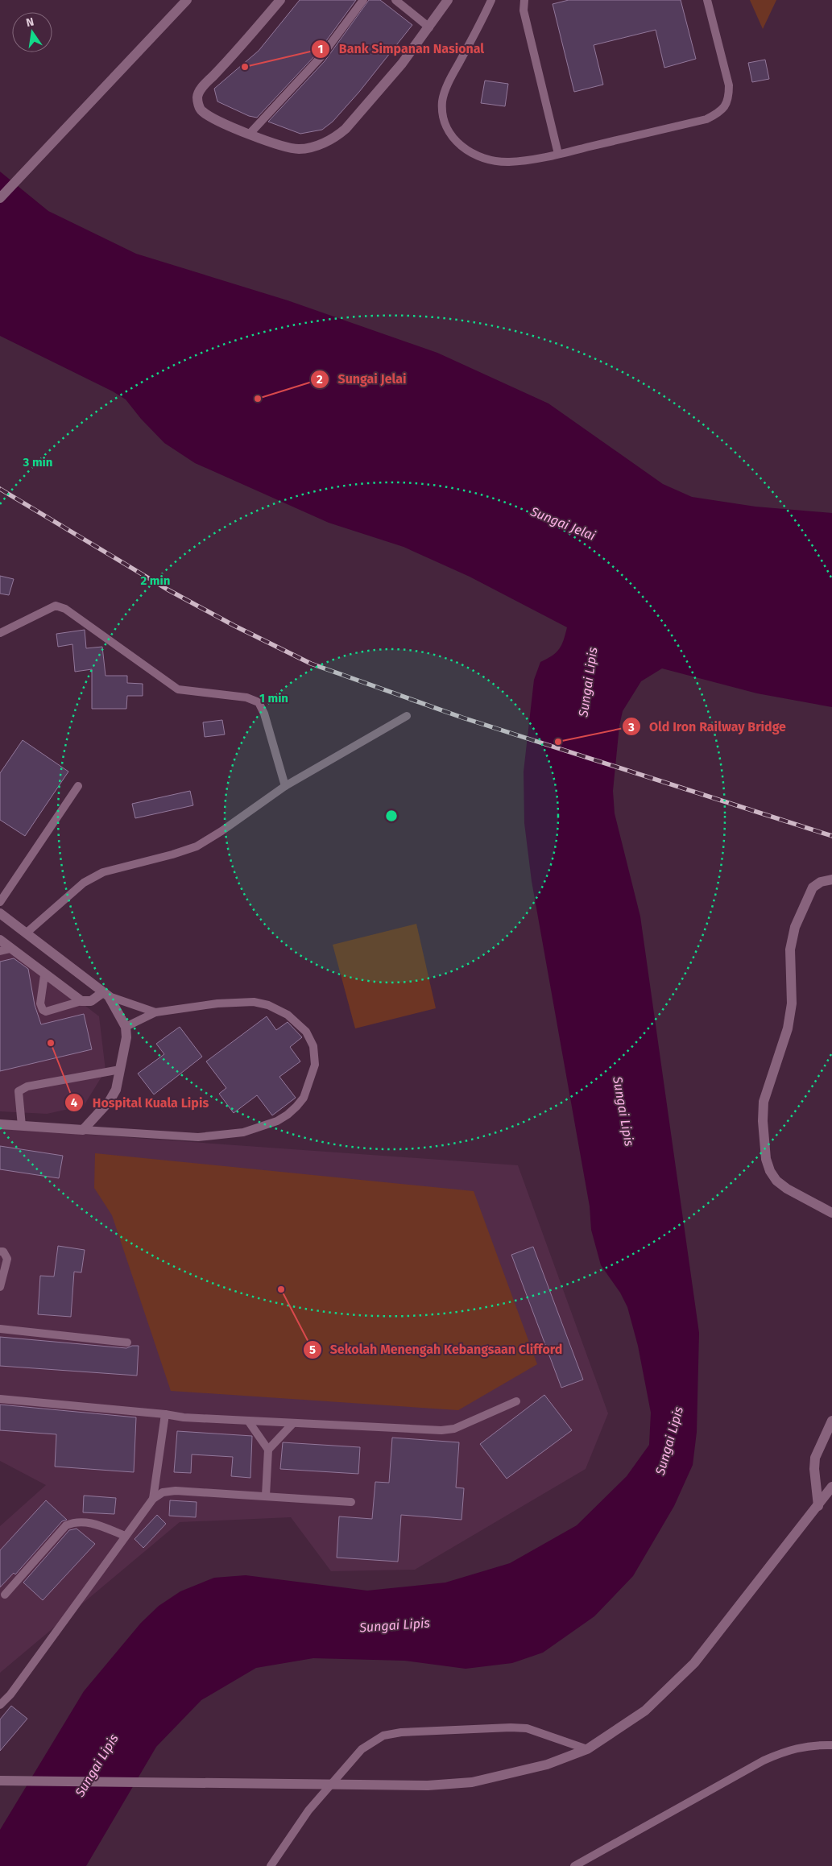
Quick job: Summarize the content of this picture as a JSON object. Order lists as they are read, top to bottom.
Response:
{
  "water": ["Sungai Jelai", "Sungai Lipis"],
  "places": [
    "Bank Simpanan Nasional",
    "Sungai Jelai",
    "Old Iron Railway Bridge",
    "Hospital Kuala Lipis",
    "Sekolah Menengah Kebangsaan Clifford"
  ],
  "north": "top",
  "rings": ["3 min", "2 min", "1 min"]
}
